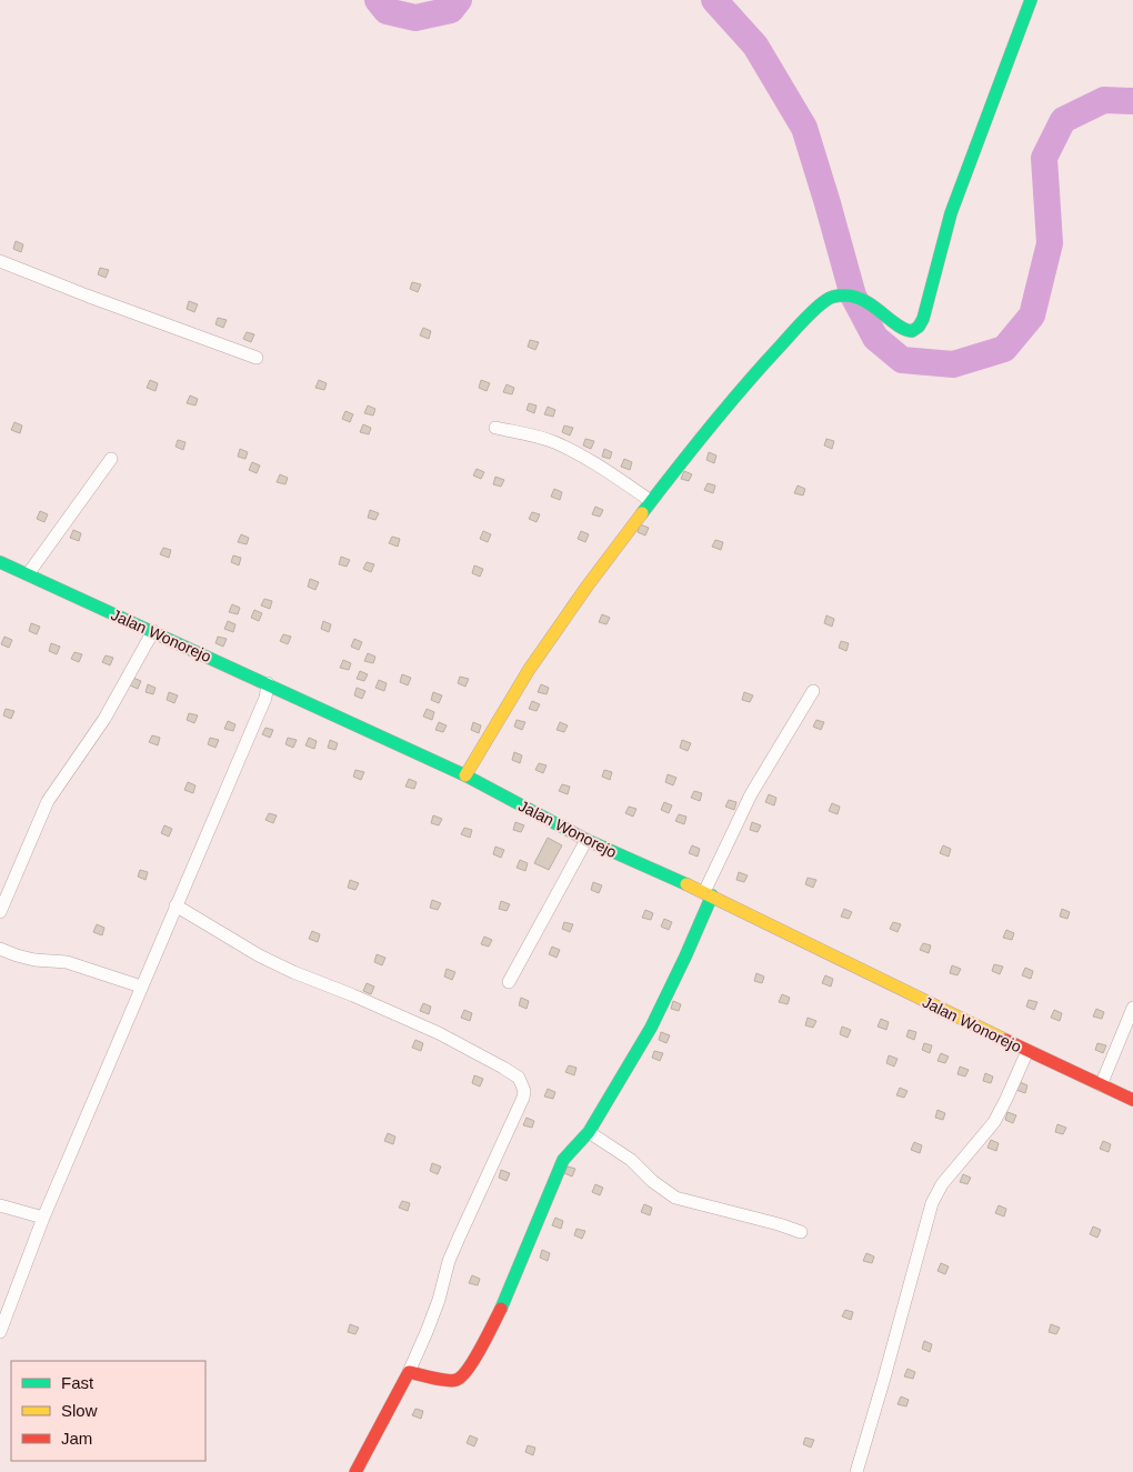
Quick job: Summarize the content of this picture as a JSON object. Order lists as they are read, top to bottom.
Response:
{
  "streets": {
    "street": ["Jalan Wonorejo"]
  },
  "legend": ["Fast", "Slow", "Jam"]
}
